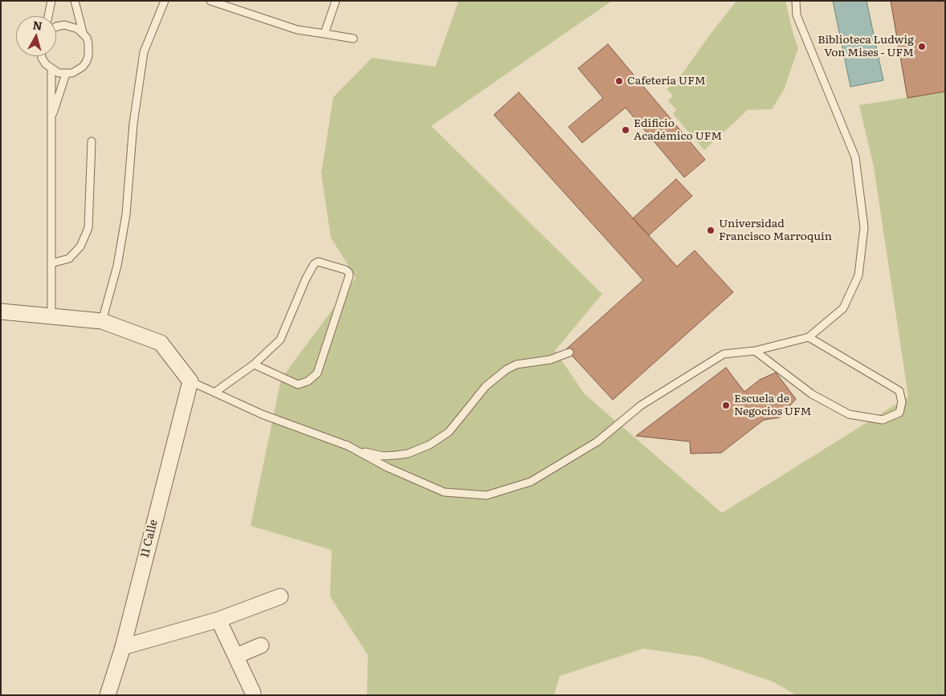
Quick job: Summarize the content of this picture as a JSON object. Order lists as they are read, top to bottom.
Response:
{
  "streets": {
    "street": ["11 Calle"]
  },
  "places": [
    "Biblioteca Ludwig Von Mises - UFM",
    "Cafetería UFM",
    "Edificio Académico UFM",
    "Universidad Francisco Marroquín",
    "Escuela de Negocios UFM"
  ],
  "north": "top"
}
